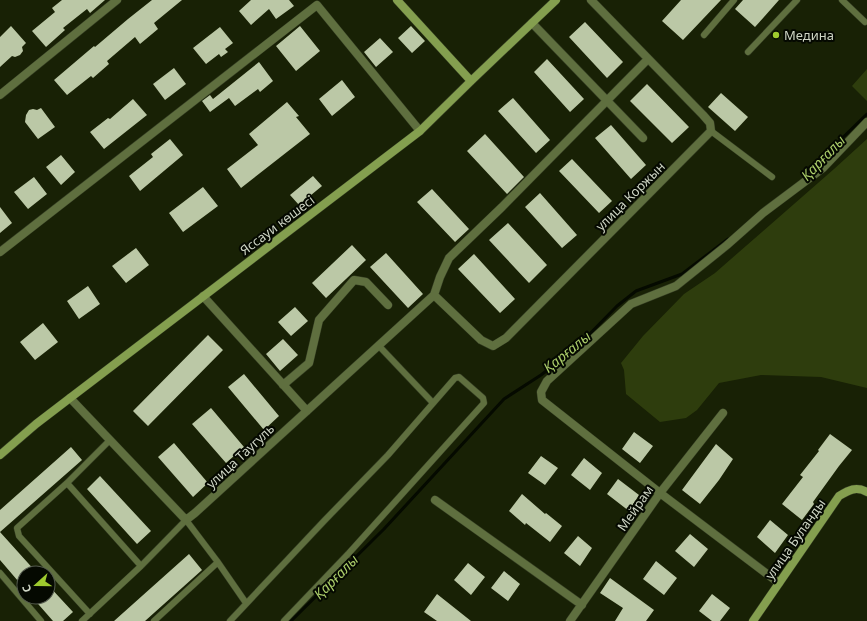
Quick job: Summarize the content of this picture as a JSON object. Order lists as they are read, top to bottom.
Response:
{
  "streets": {
    "main road": ["Яссауи көшесі", "улица Буланды"],
    "street": ["улица Коржын", "улица Таугуль", "Мейрам"]
  },
  "crossings": [
    ["улица Коржын", "улица Таугуль"]
  ],
  "water": ["Қарғалы"],
  "places": ["Медина"],
  "north": "left"
}
